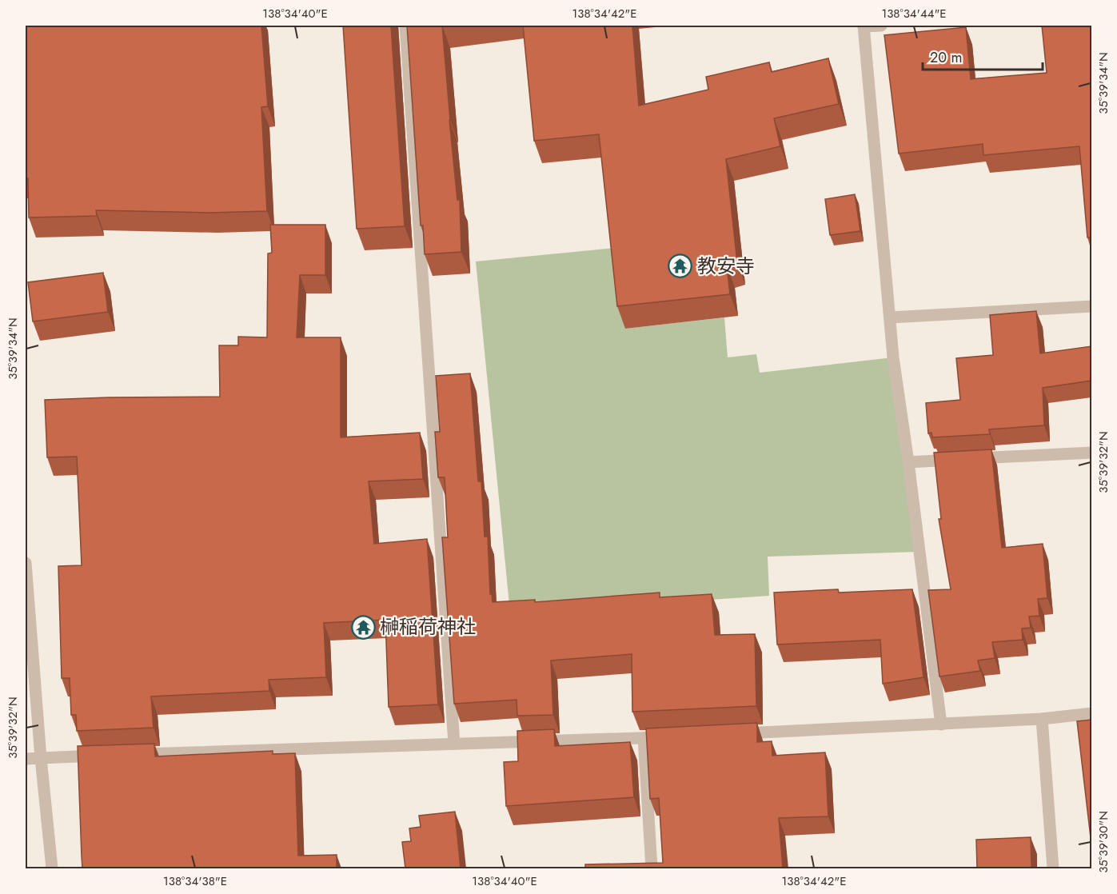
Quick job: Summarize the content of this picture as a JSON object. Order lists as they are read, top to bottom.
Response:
{
  "places": {
    "temple": ["教安寺", "榊稲荷神社"]
  },
  "scale_bar": "20 m",
  "coordinates": [
    "138°34'40\"E",
    "138°34'42\"E",
    "138°34'44\"E",
    "35°39'34\"N",
    "35°39'32\"N",
    "35°39'30\"N",
    "138°34'38\"E"
  ]
}
